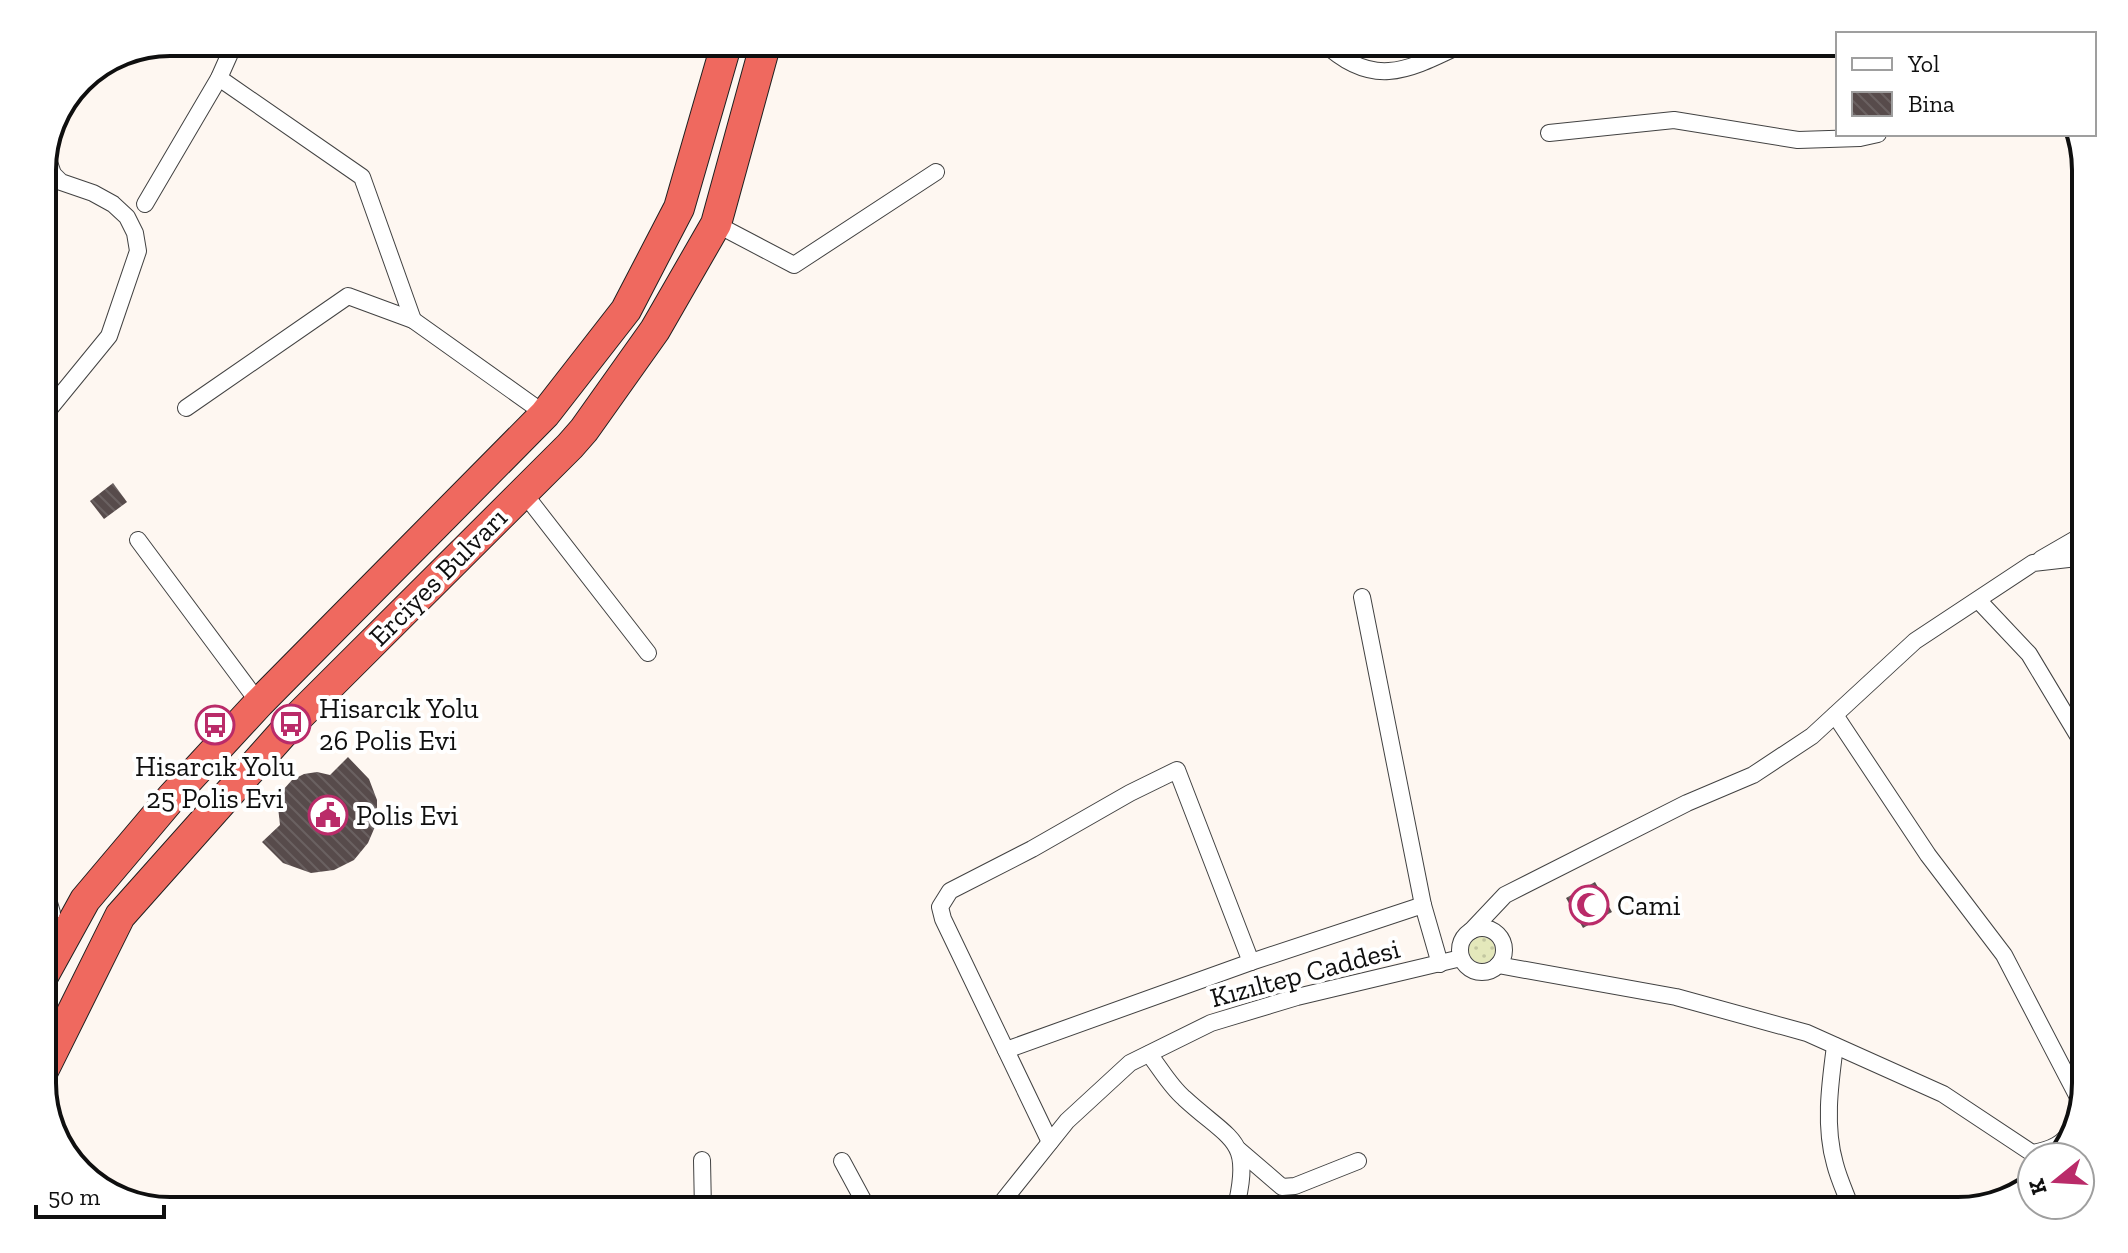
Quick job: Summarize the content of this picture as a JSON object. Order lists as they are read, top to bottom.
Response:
{
  "streets": {
    "highway": ["Erciyes Bulvarı"],
    "street": ["Kızıltep Caddesi"]
  },
  "places": {
    "bus stop": ["Hisarcık Yolu 26 Polis Evi", "Hisarcık Yolu 25 Polis Evi"],
    "public building": ["Polis Evi"],
    "mosque": ["Cami"]
  },
  "legend": ["Yol", "Bina"],
  "scale_bar": "50 m",
  "north": "left"
}
